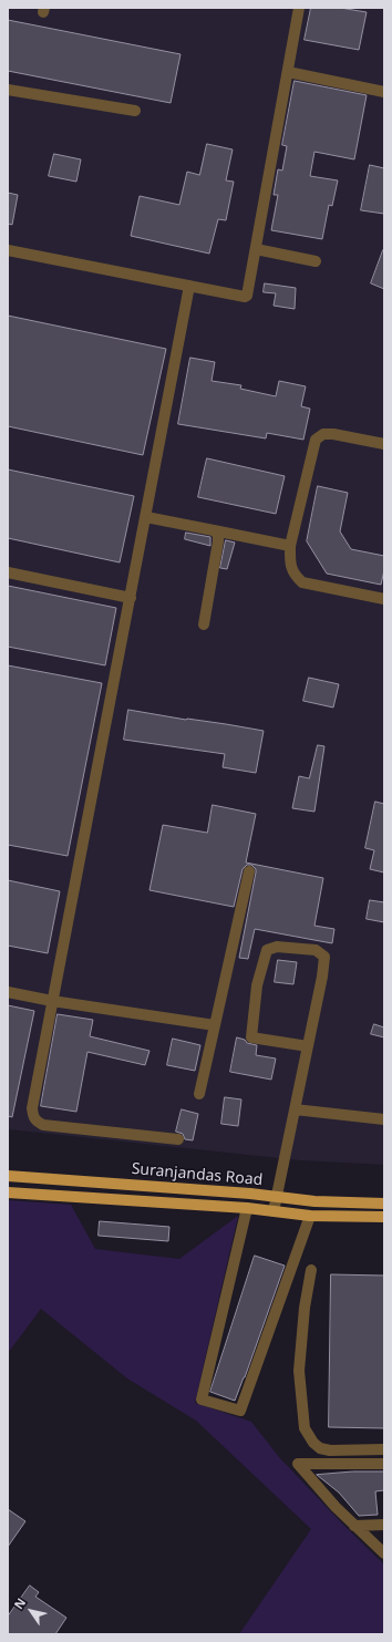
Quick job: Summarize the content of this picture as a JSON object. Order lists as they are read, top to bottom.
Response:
{
  "streets": {
    "main road": ["Suranjandas Road"]
  },
  "north": "top left"
}
